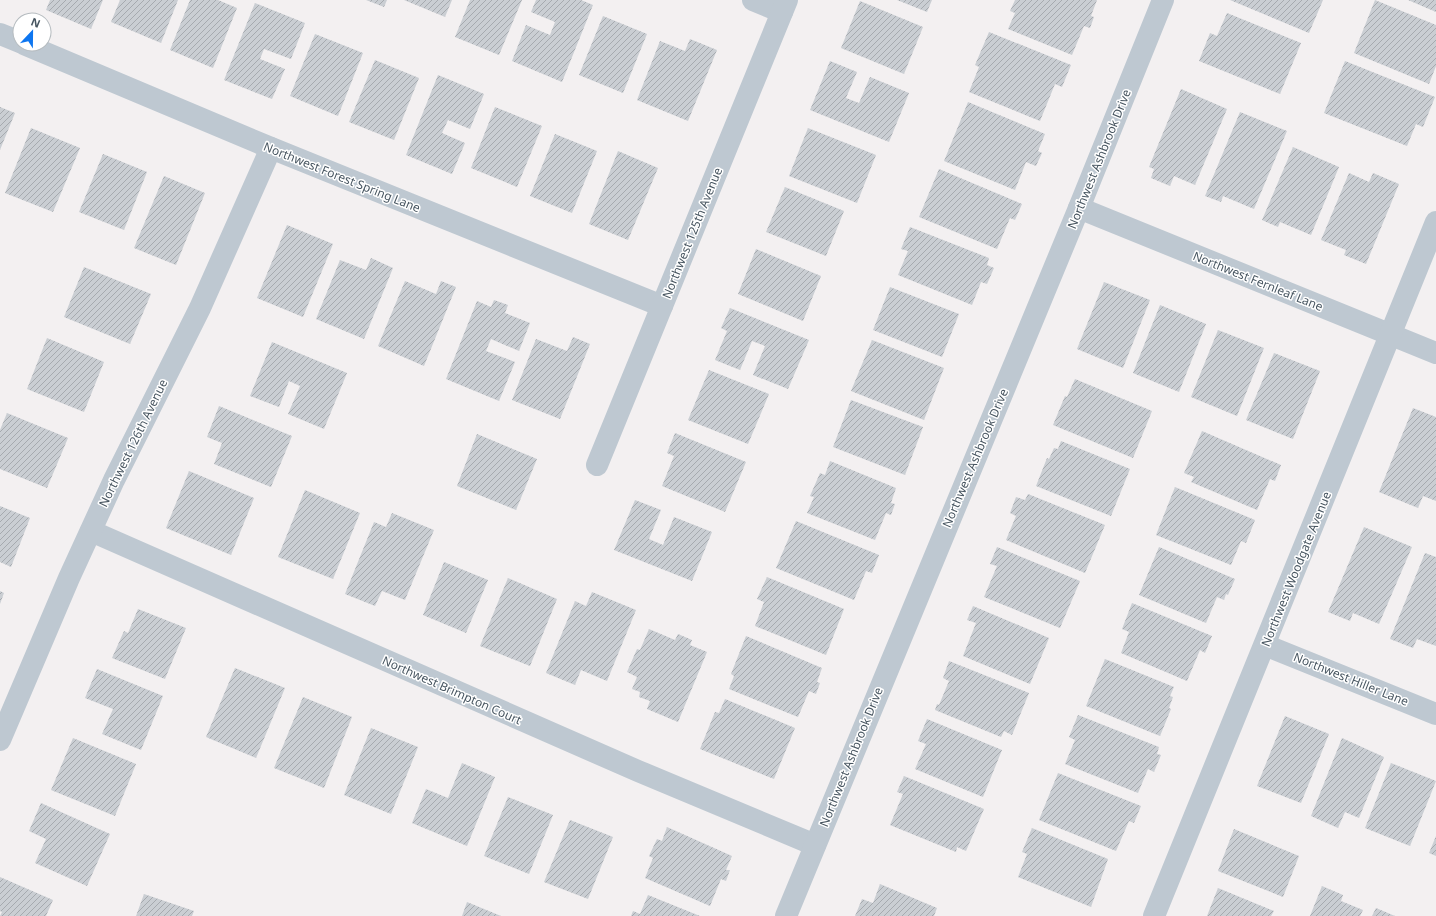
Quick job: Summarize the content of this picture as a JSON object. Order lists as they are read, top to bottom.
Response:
{
  "streets": {
    "street": [
      "Northwest Ashbrook Drive",
      "Northwest Forest Spring Lane",
      "Northwest 125th Avenue",
      "Northwest Fernleaf Lane",
      "Northwest 126th Avenue",
      "Northwest Woodgate Avenue",
      "Northwest Hiller Lane",
      "Northwest Brimpton Court"
    ]
  },
  "crossings": [
    ["Northwest Ashbrook Drive", "Northwest Fernleaf Lane"],
    ["Northwest Ashbrook Drive", "Northwest Brimpton Court"],
    ["Northwest Forest Spring Lane", "Northwest 125th Avenue"],
    ["Northwest Forest Spring Lane", "Northwest 126th Avenue"],
    ["Northwest Fernleaf Lane", "Northwest Woodgate Avenue"],
    ["Northwest 126th Avenue", "Northwest Brimpton Court"],
    ["Northwest Woodgate Avenue", "Northwest Hiller Lane"]
  ],
  "north": "top"
}
